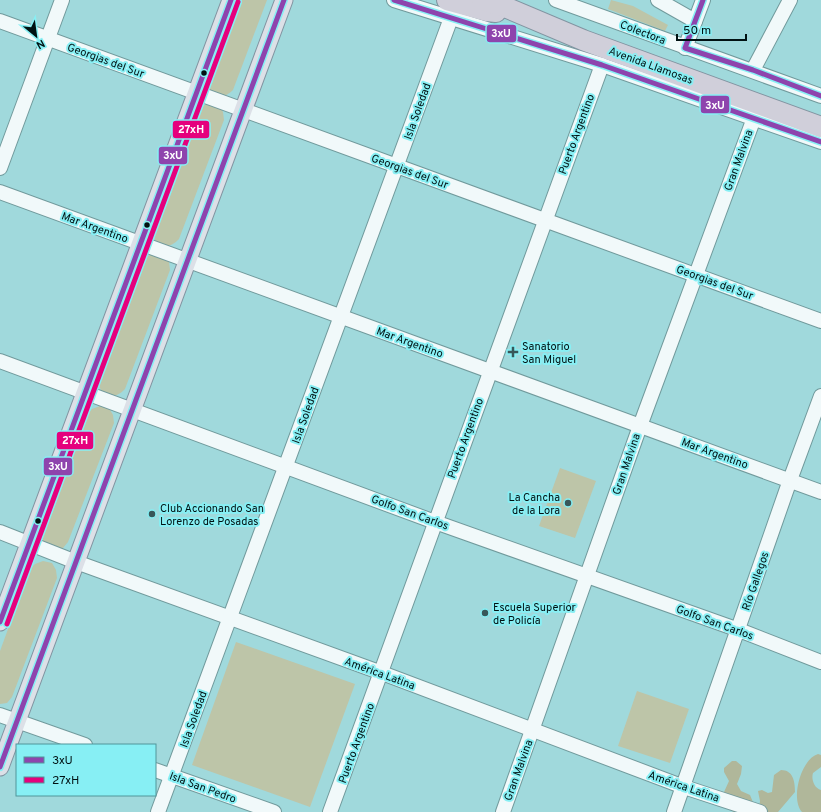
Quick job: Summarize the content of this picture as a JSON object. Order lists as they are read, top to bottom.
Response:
{
  "streets": {
    "highway": ["Avenida Llamosas"],
    "street": [
      "Colectora",
      "Georgias del Sur",
      "Isla Soledad",
      "Puerto Argentino",
      "Gran Malvina",
      "Mar Argentino",
      "Golfo San Carlos",
      "Río Gallegos",
      "América Latina",
      "Isla San Pedro"
    ]
  },
  "crossings": [
    ["Georgias del Sur", "Isla Soledad"],
    ["Georgias del Sur", "Puerto Argentino"],
    ["Georgias del Sur", "Gran Malvina"],
    ["Isla Soledad", "Mar Argentino"],
    ["Isla Soledad", "Golfo San Carlos"],
    ["Isla Soledad", "América Latina"],
    ["Isla Soledad", "Isla San Pedro"],
    ["Puerto Argentino", "Mar Argentino"],
    ["Puerto Argentino", "Golfo San Carlos"],
    ["Puerto Argentino", "América Latina"],
    ["Gran Malvina", "Mar Argentino"],
    ["Gran Malvina", "Golfo San Carlos"],
    ["Gran Malvina", "América Latina"],
    ["Mar Argentino", "Río Gallegos"],
    ["Golfo San Carlos", "Río Gallegos"],
    ["Río Gallegos", "América Latina"]
  ],
  "places": {
    "health": ["Sanatorio San Miguel"],
    "other": ["La Cancha de la Lora", "Club Accionando San Lorenzo de Posadas", "Escuela Superior de Policía"]
  },
  "lines": ["transit line 3xU", "transit line 27xH"],
  "legend": ["3xU", "27xH"],
  "scale_bar": "50 m",
  "north": "bottom right"
}
